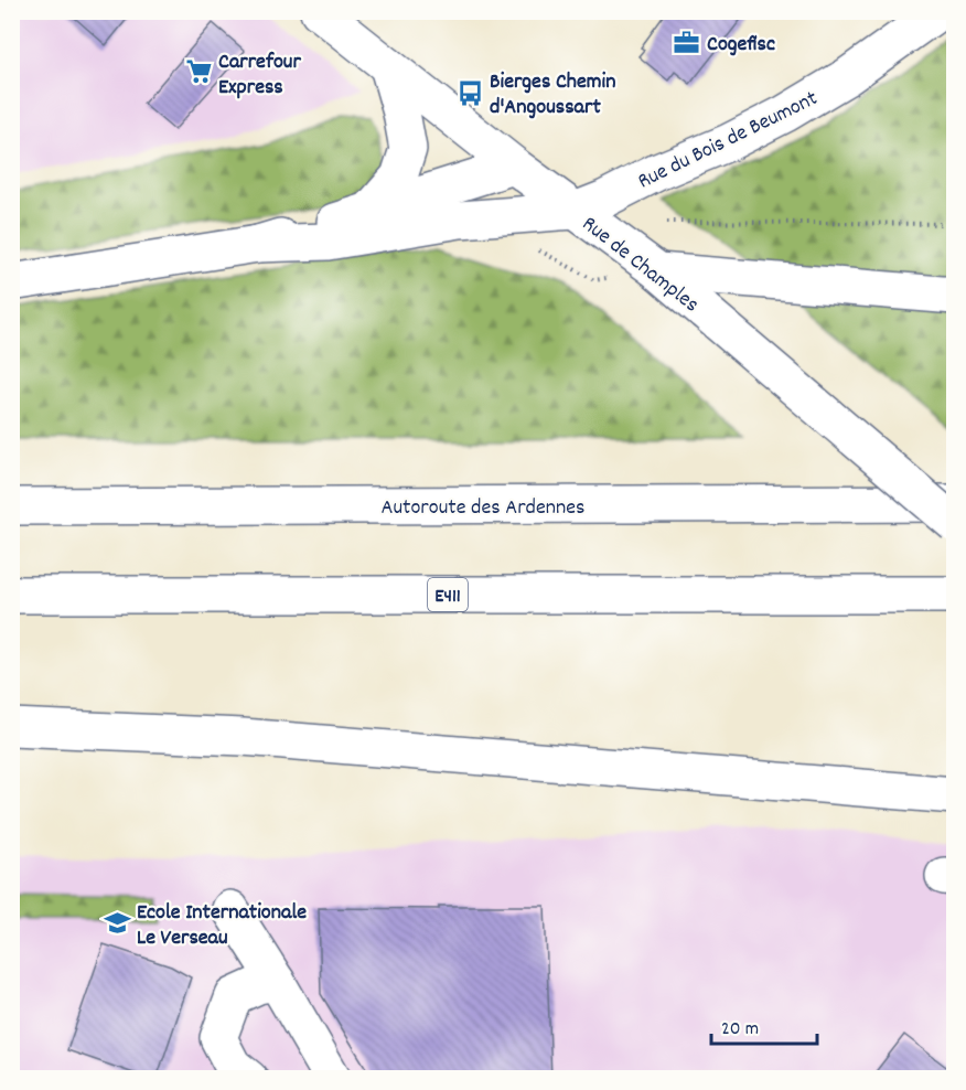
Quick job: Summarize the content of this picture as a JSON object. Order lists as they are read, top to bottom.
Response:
{
  "streets": {
    "main road": [
      "Rue du Bois de Beumont",
      "Rue de Champles",
      "Autoroute des Ardennes",
      "E411"
    ]
  },
  "crossings": [
    ["Rue du Bois de Beumont", "Rue de Champles"]
  ],
  "places": {
    "office": ["Cogefisc"],
    "supermarket": ["Carrefour Express"],
    "bus stop": ["Bierges Chemin d'Angoussart"],
    "school or university": ["Ecole Internationale Le Verseau"]
  },
  "scale_bar": "20 m"
}
